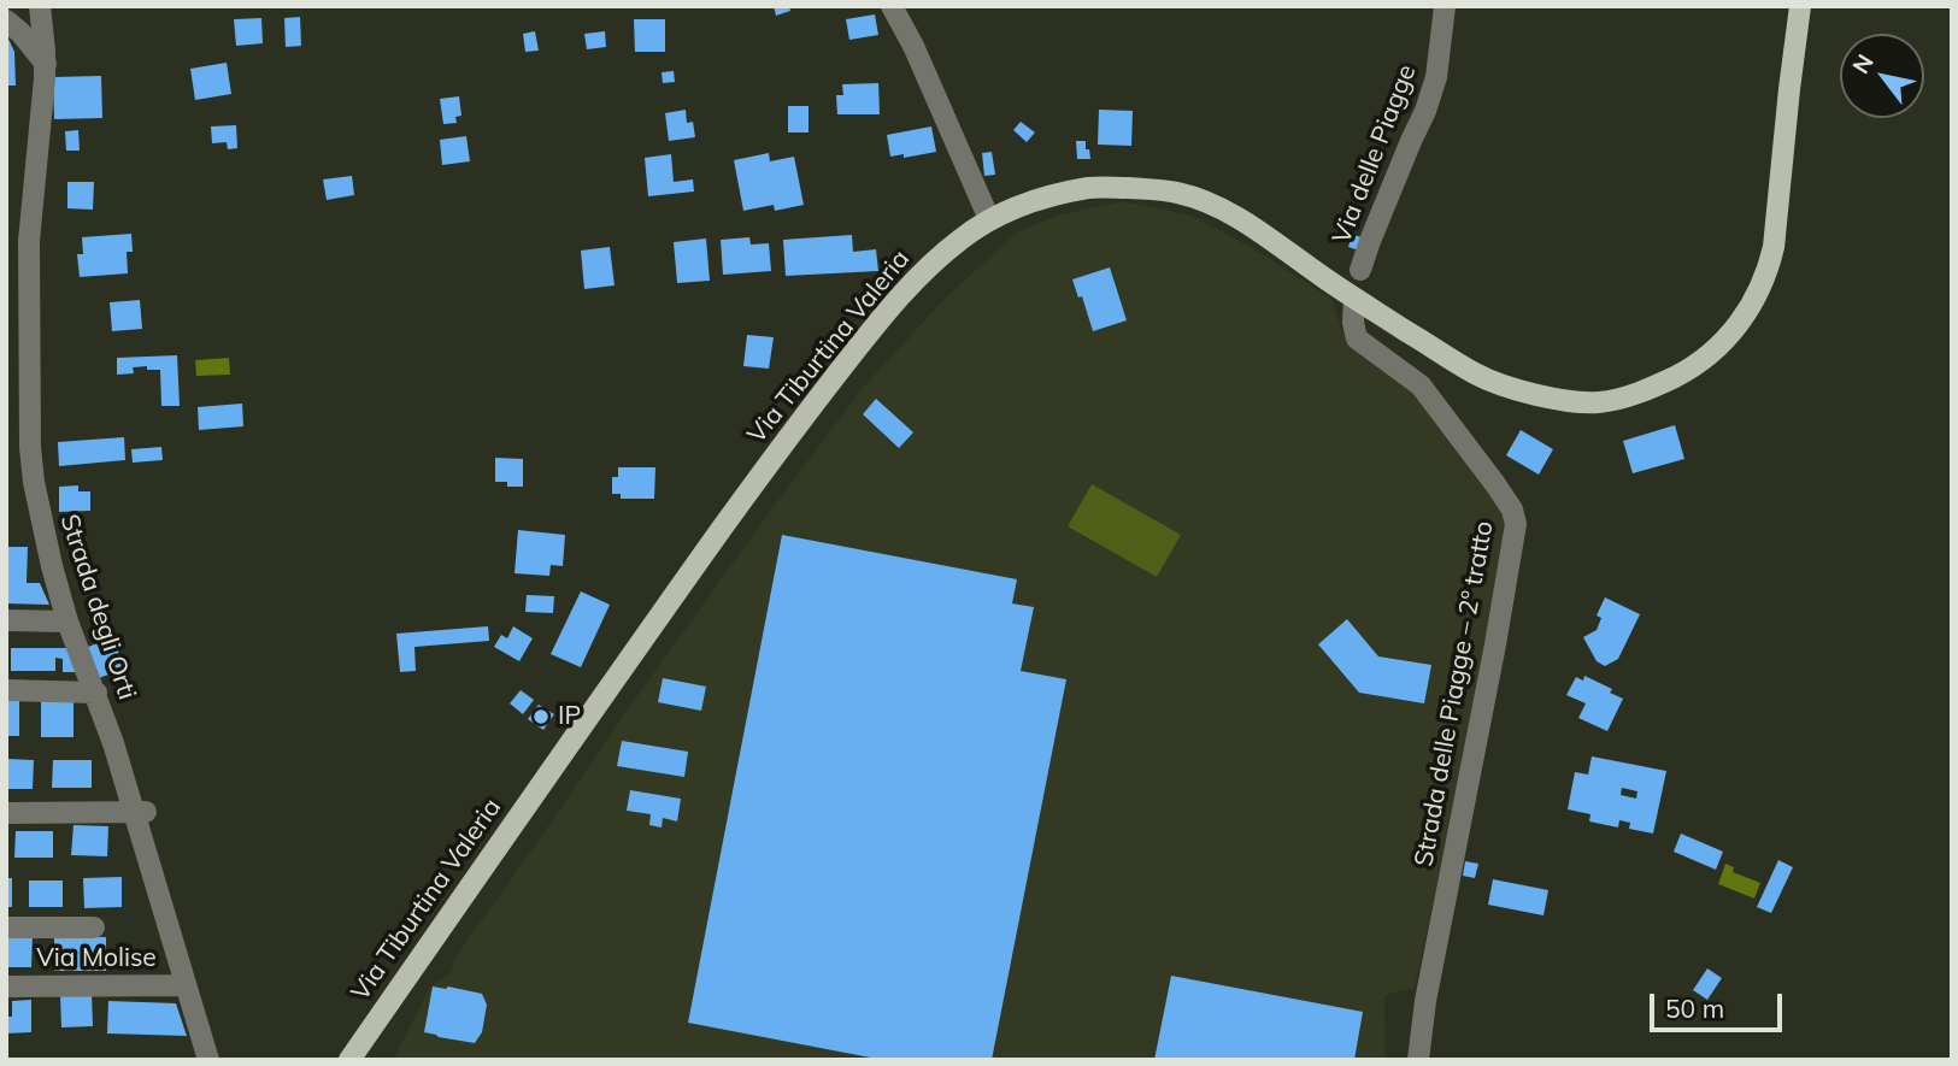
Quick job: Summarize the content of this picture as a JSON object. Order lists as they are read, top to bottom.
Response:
{
  "streets": {
    "main road": ["Via Tiburtina Valeria"],
    "street": [
      "Via delle Piagge",
      "Strada degli Orti",
      "Strada delle Piagge – 2º tratto",
      "Via Molise"
    ]
  },
  "crossings": [
    ["Via Tiburtina Valeria", "Strada delle Piagge – 2º tratto"],
    ["Strada degli Orti", "Via Molise"]
  ],
  "places": ["IP"],
  "scale_bar": "50 m",
  "north": "top left"
}
